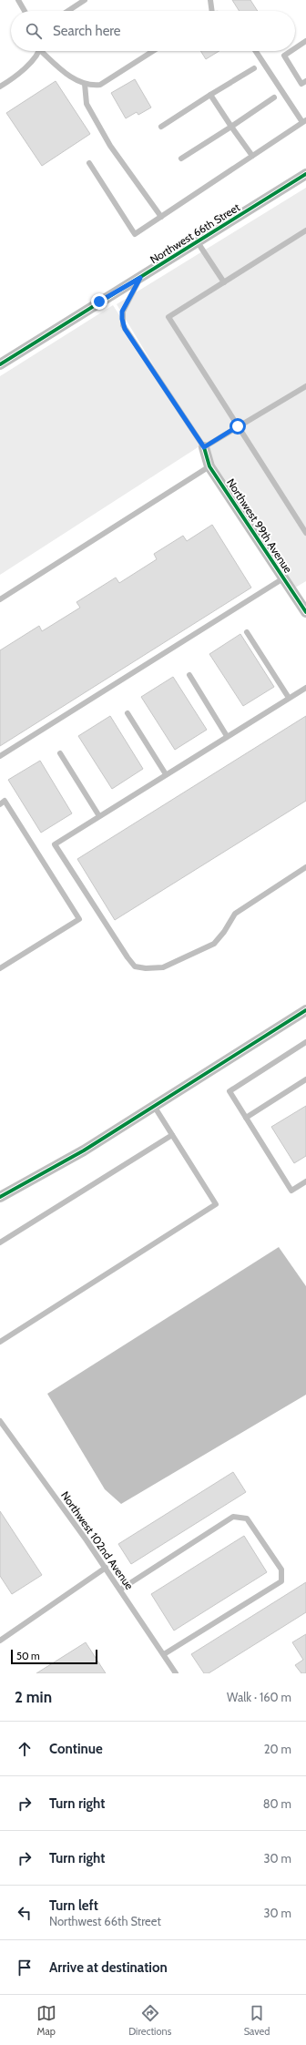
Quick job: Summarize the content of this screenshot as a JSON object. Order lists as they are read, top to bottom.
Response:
{
  "streets": {
    "street": ["Northwest 66th Street", "Northwest 99th Avenue"],
    "lane": ["Northwest 102nd Avenue"]
  },
  "scale_bar": "50 m",
  "page": {
    "search": "Search here",
    "scale": "50 m",
    "heading": ["2 min", "Walk · 160 m"],
    "list": [
      ["Continue", "20 m"],
      ["Turn right", "80 m"],
      ["Turn right", "30 m"],
      ["Turn left", "Northwest 66th Street", "30 m"],
      "Arrive at destination"
    ],
    "nav": ["Map", "Directions", "Saved"]
  }
}
